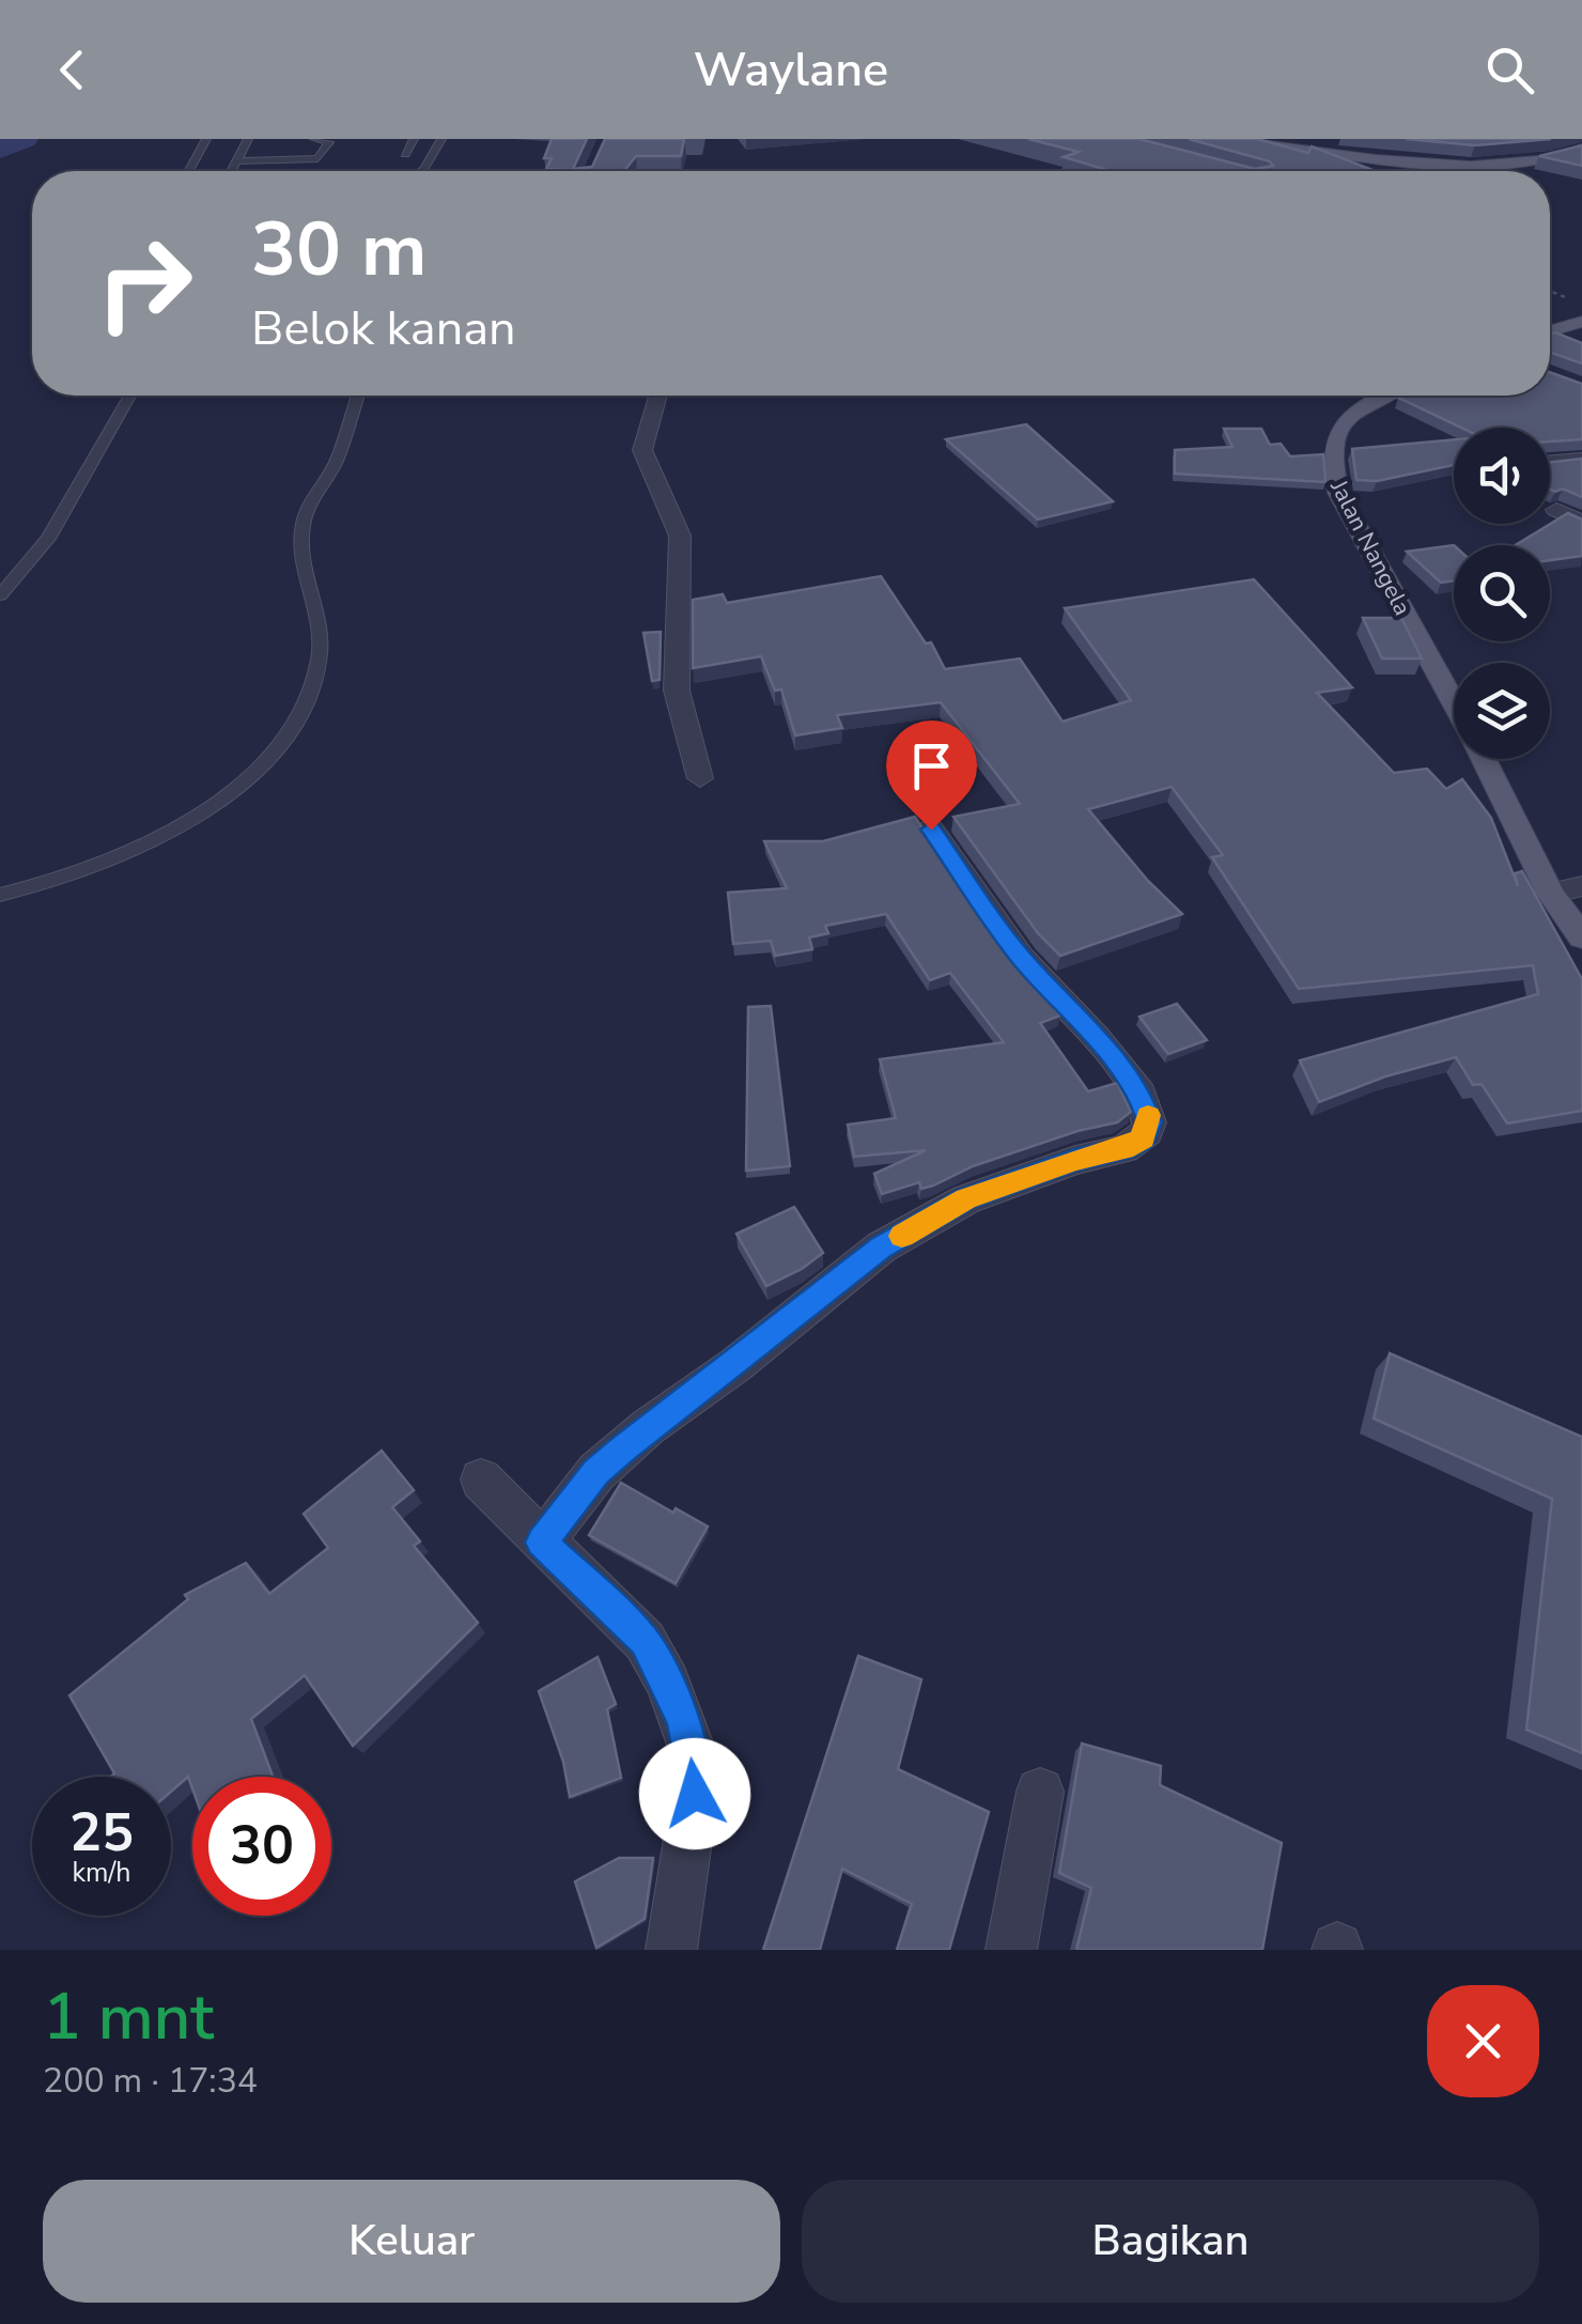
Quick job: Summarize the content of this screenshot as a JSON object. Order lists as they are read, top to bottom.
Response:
{
  "streets": {
    "main road": ["Jalan Nangela"]
  },
  "page": {
    "header": "Waylane",
    "turn": ["30 m", "Belok kanan"],
    "speed": "25 km/h",
    "limit": "30",
    "heading": ["1 mnt", "200 m · 17:34"],
    "buttons": ["Keluar", "Bagikan"]
  }
}
